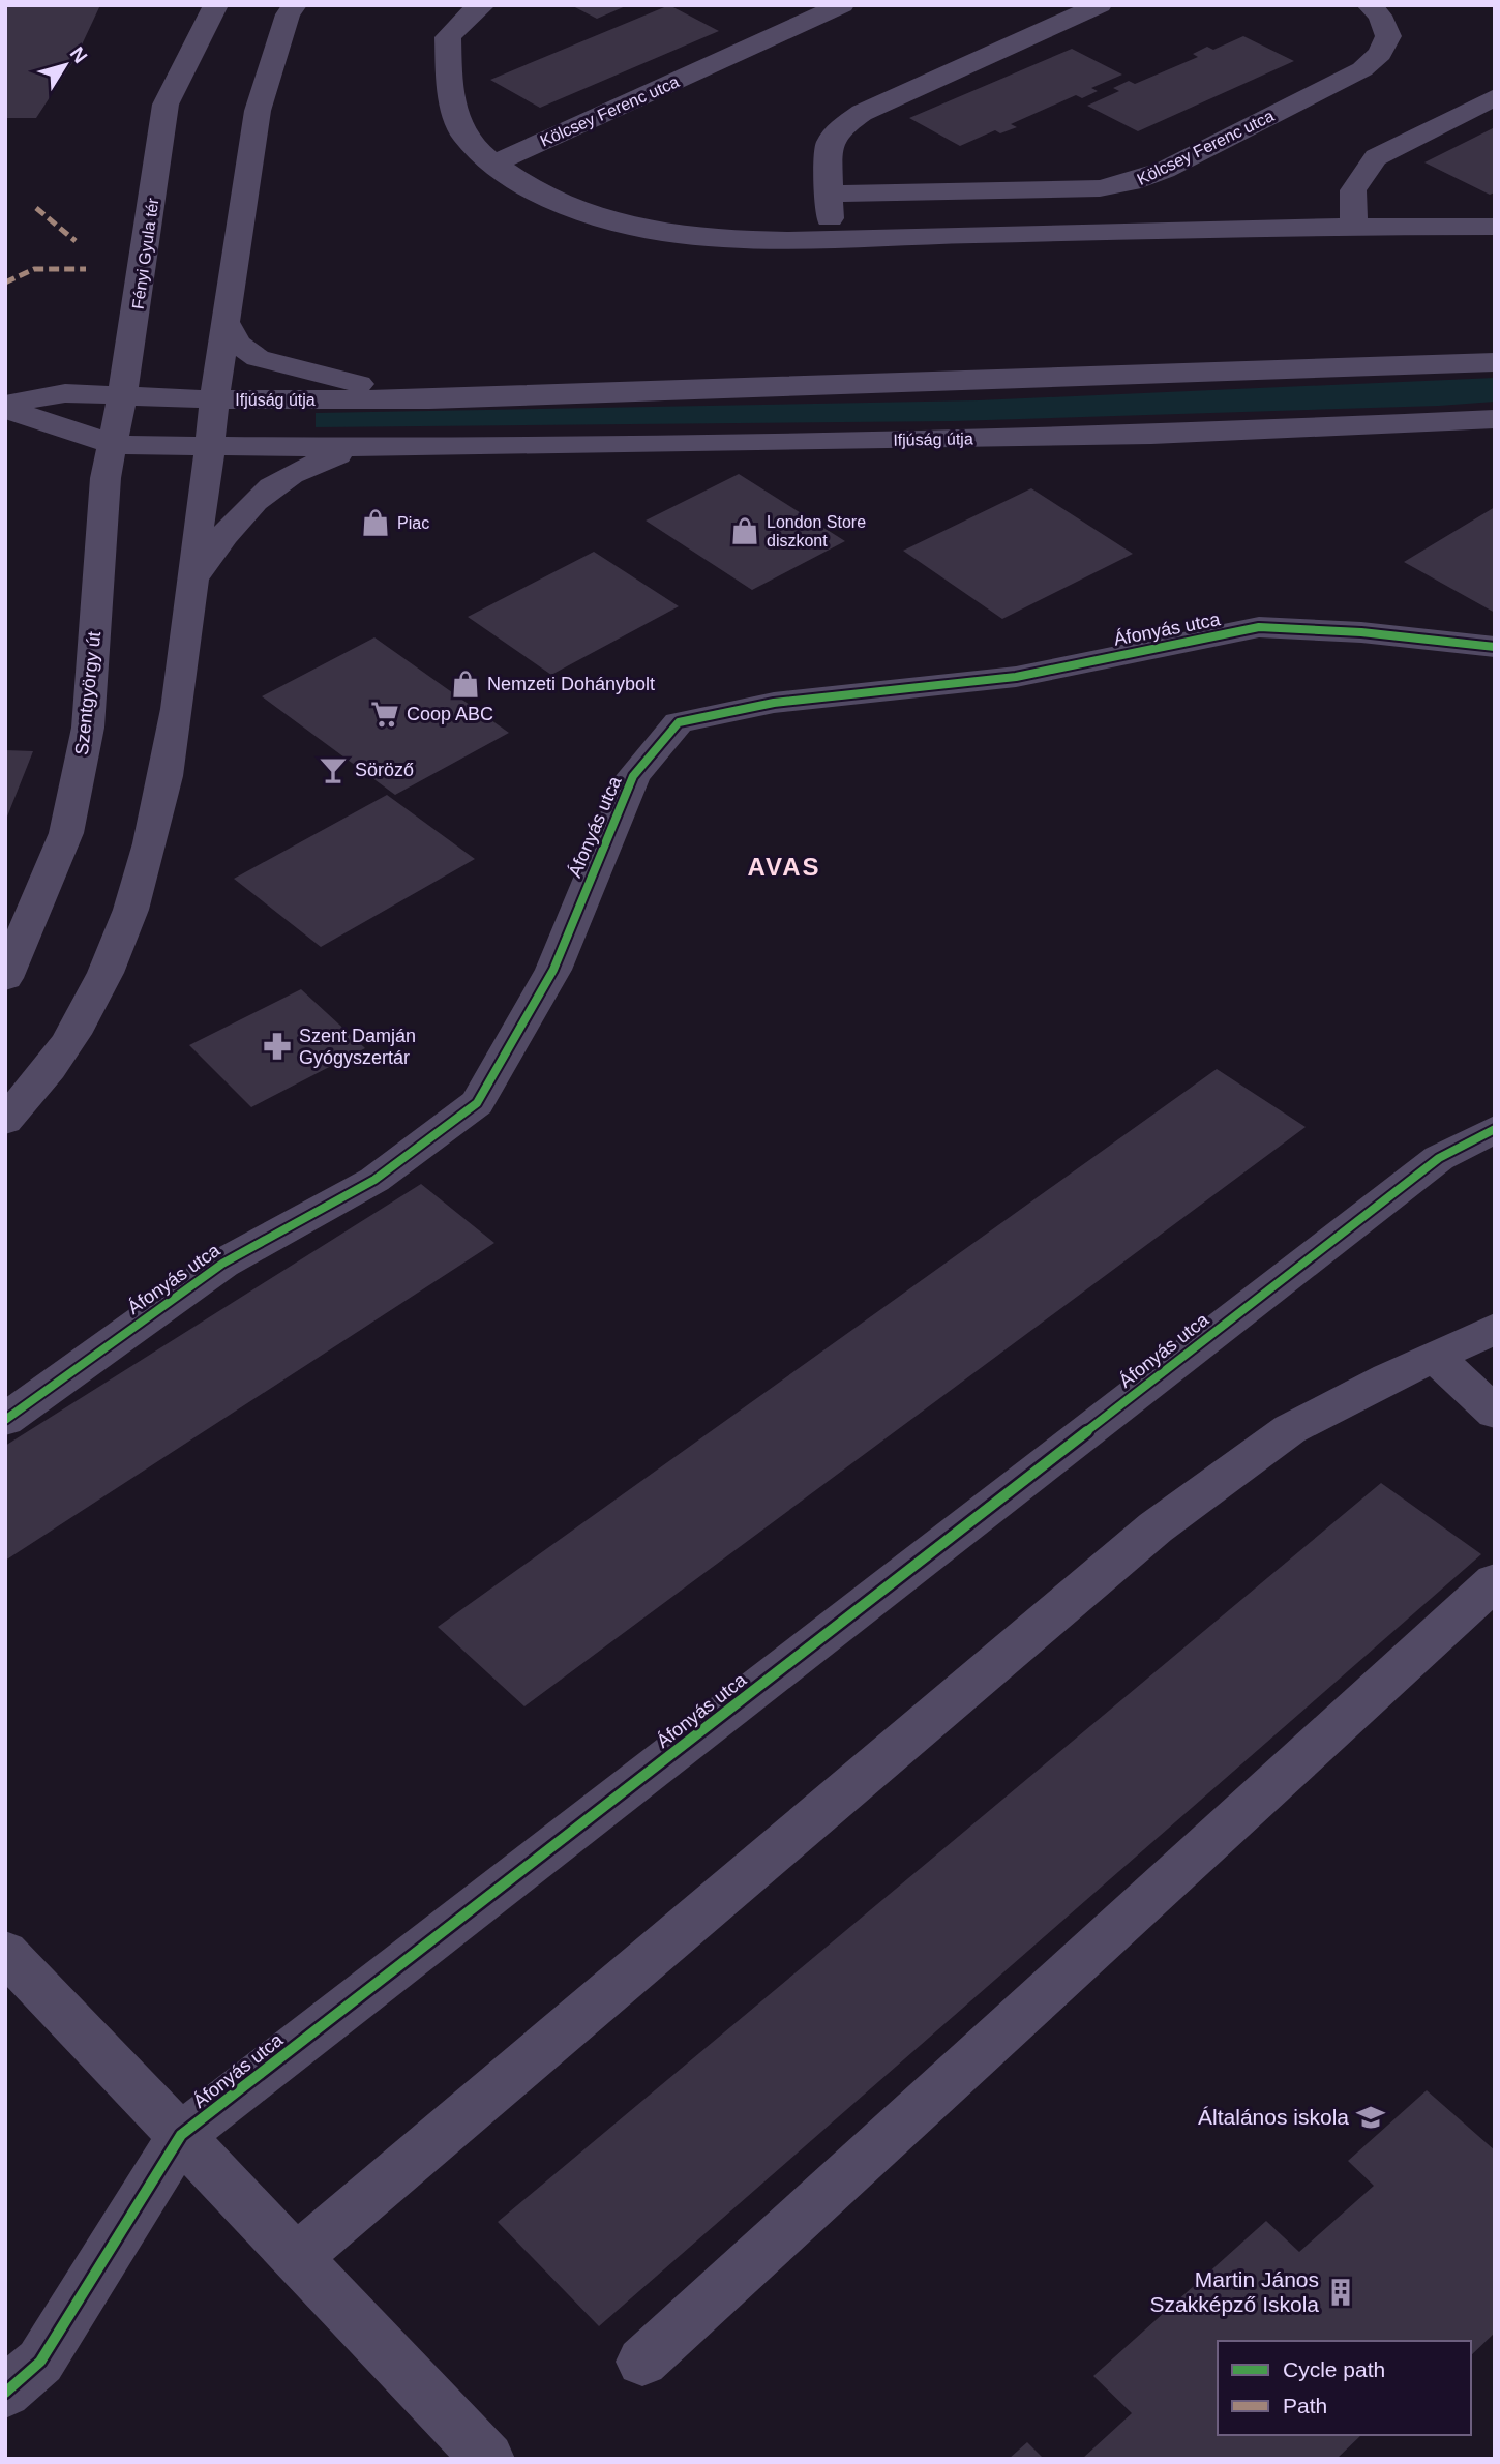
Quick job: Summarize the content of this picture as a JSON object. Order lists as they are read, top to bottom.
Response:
{
  "streets": {
    "street": [
      "Kölcsey Ferenc utca",
      "Fényi Gyula tér",
      "Ifjúság útja",
      "Áfonyás utca",
      "Szentgyörgy út"
    ]
  },
  "crossings": [
    ["Fényi Gyula tér", "Ifjúság útja"],
    ["Fényi Gyula tér", "Szentgyörgy út"],
    ["Ifjúság útja", "Szentgyörgy út"]
  ],
  "districts": ["AVAS"],
  "places": {
    "shop": ["Piac", "London Store diszkont", "Nemzeti Dohánybolt"],
    "supermarket": ["Coop ABC"],
    "bar": ["Söröző"],
    "pharmacy": ["Szent Damján Gyógyszertár"],
    "school or university": ["Általános iskola"],
    "building": ["Martin János Szakképző Iskola"]
  },
  "legend": ["Cycle path", "Path"],
  "north": "top right"
}
